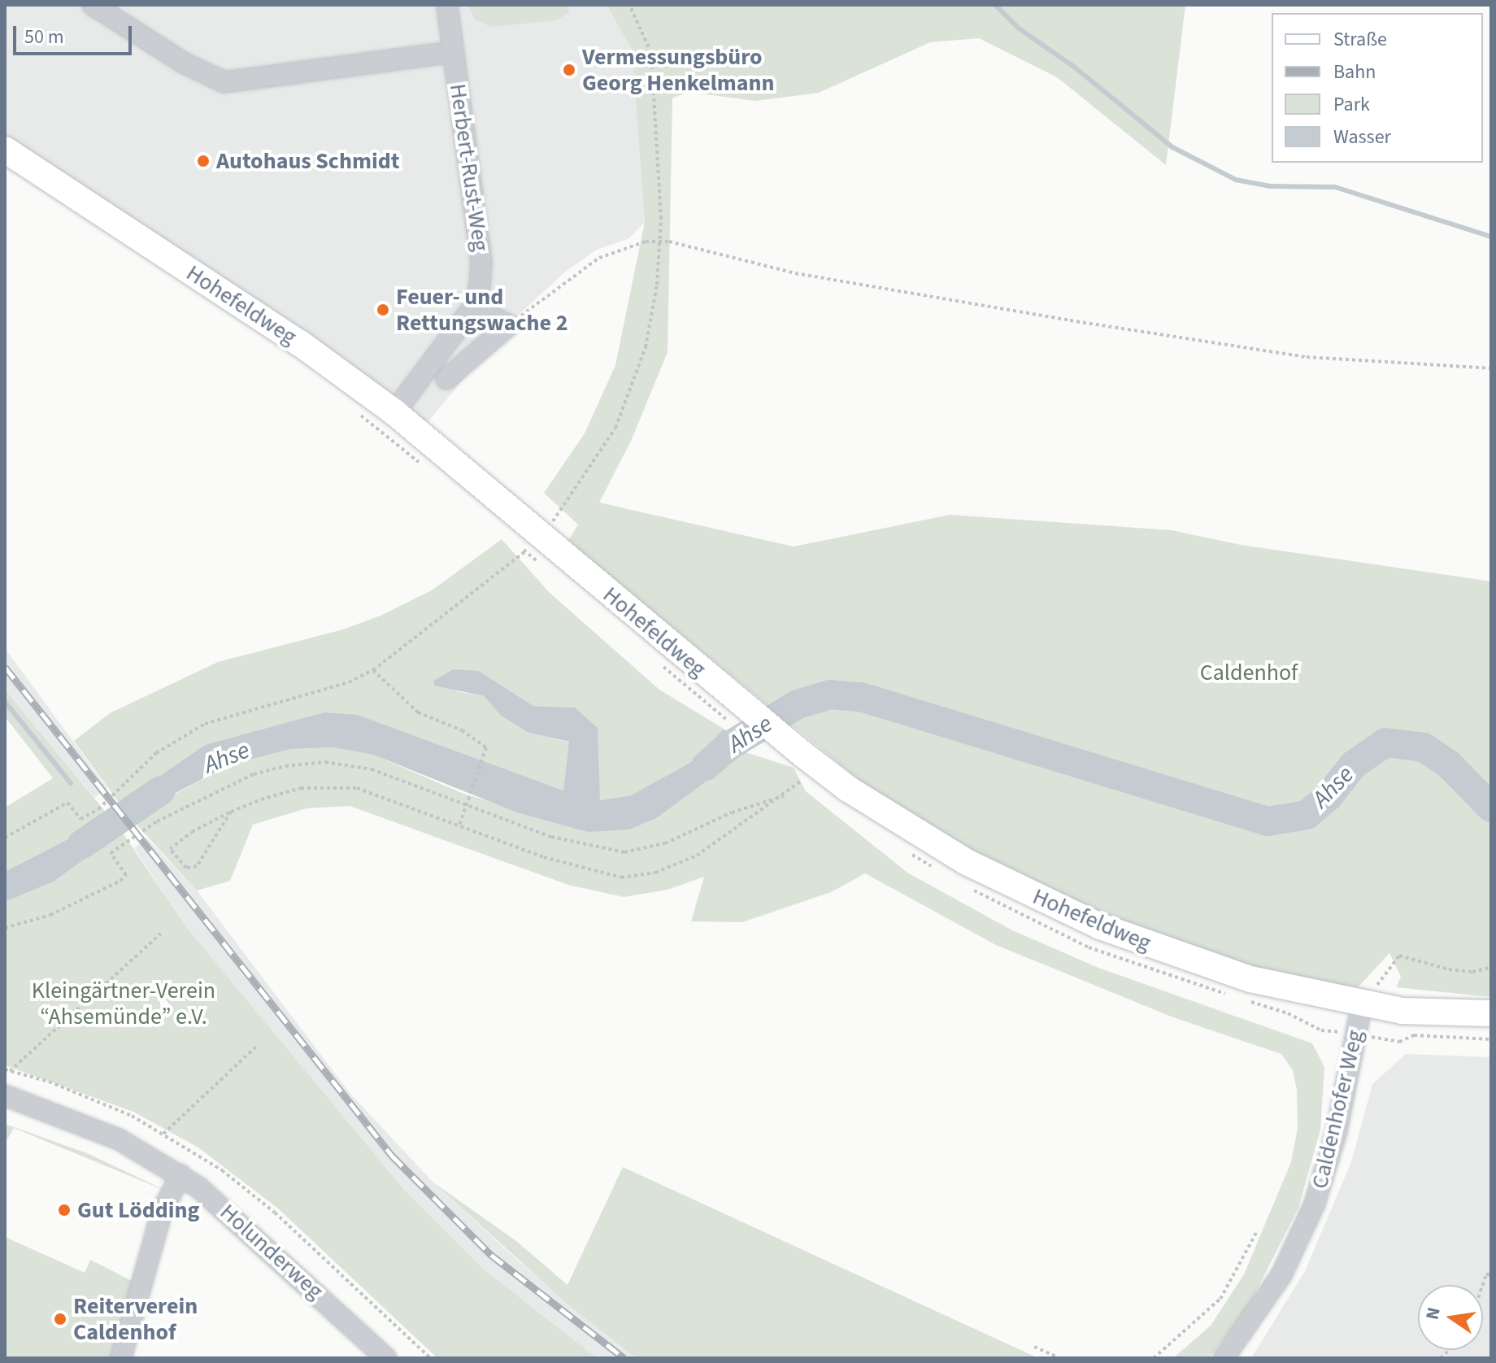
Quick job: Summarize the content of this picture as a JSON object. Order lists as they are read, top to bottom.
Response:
{
  "streets": {
    "main road": ["Hohefeldweg", "Caldenhofer Weg"],
    "street": ["Herbert-Rust-Weg", "Holunderweg"]
  },
  "crossings": [
    ["Herbert-Rust-Weg", "Hohefeldweg"],
    ["Hohefeldweg", "Caldenhofer Weg"]
  ],
  "water": ["Ahse"],
  "parks": ["Caldenhof", "Kleingärtner-Verein “Ahsemünde” e.V."],
  "places": [
    "Vermessungsbüro Georg Henkelmann",
    "Autohaus Schmidt",
    "Feuer- und Rettungswache 2",
    "Gut Lödding",
    "Reiterverein Caldenhof"
  ],
  "legend": [
    "Straße",
    "Bahn",
    "Park",
    "Wasser"
  ],
  "scale_bar": "50 m",
  "north": "left"
}
